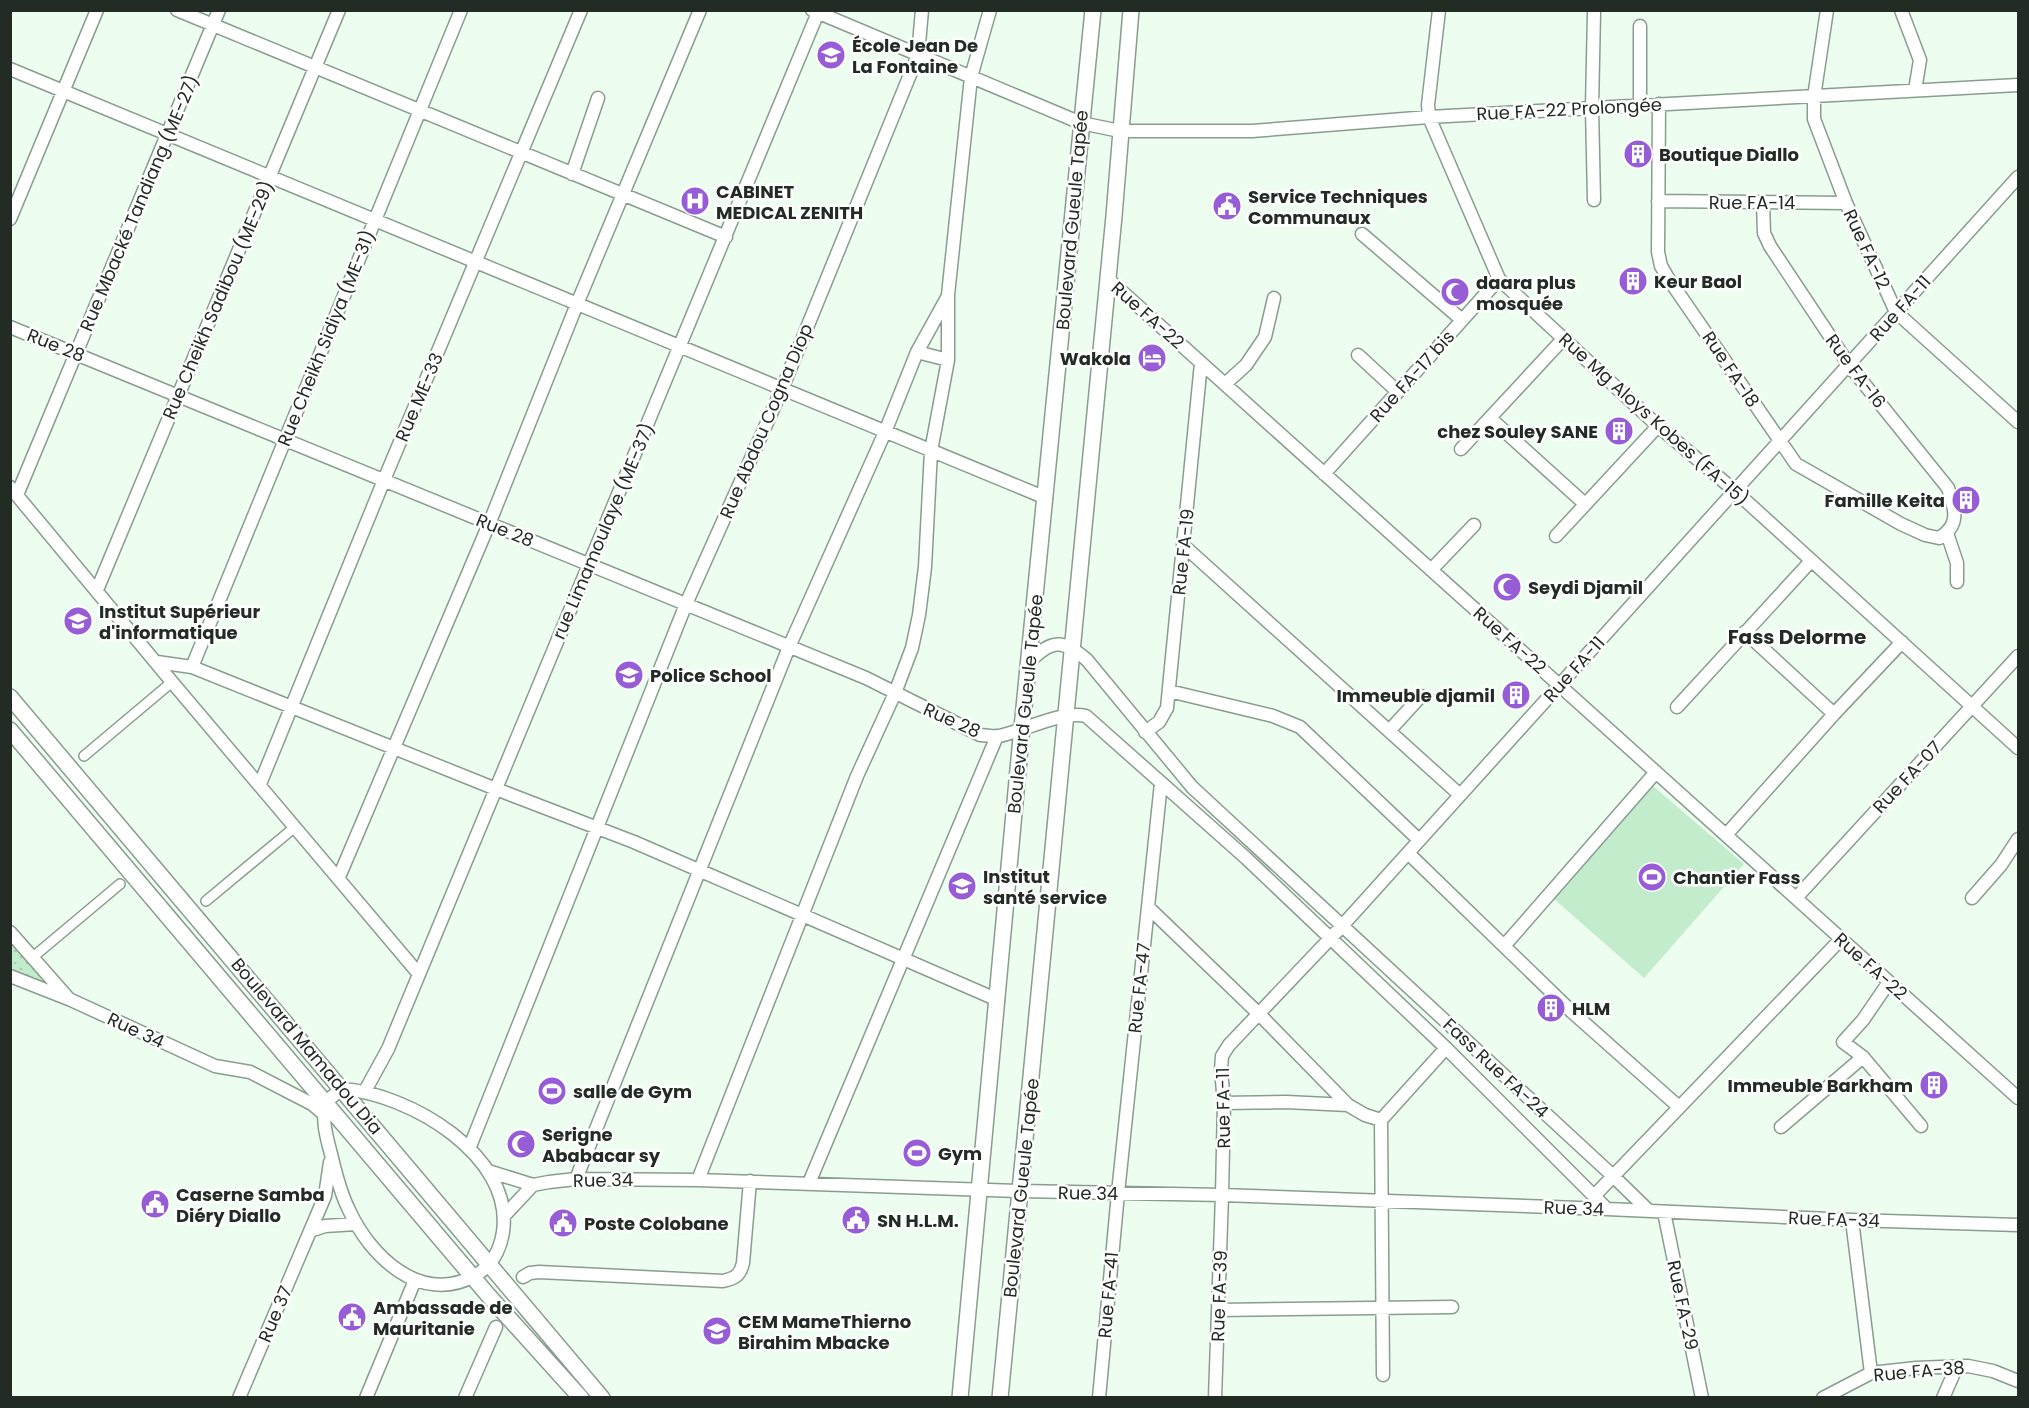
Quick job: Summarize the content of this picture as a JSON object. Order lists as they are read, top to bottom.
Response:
{
  "streets": {
    "street": [
      "Rue FA-22 Prolongée",
      "Rue FA-14",
      "Rue Mbacké Tandiang (ME-27)",
      "Boulevard Gueule Tapée",
      "Rue FA-12",
      "Rue Cheikh Sadibou (ME-29)",
      "Rue FA-11",
      "Rue FA-22",
      "Rue Cheikh Sidiya (ME-31)",
      "Rue 28",
      "Rue FA-18",
      "Rue FA-16",
      "Rue FA-17 bis",
      "Rue ME-33",
      "Rue Mg Aloys Kobes (FA-15)",
      "Rue Abdou Cogna Diop",
      "rue Limamoulaye (ME-37)",
      "Rue FA-19",
      "Rue FA-07",
      "Rue FA-47",
      "Rue 34",
      "Boulevard Mamadou Dia",
      "Fass Rue FA-24",
      "Rue FA-34",
      "Rue FA-41",
      "Rue FA-39",
      "Rue FA-29",
      "Rue 37",
      "Rue FA-38"
    ]
  },
  "crossings": [
    ["Rue FA-22 Prolongée", "Boulevard Gueule Tapée"],
    ["Rue FA-22 Prolongée", "Rue FA-12"],
    ["Rue FA-22 Prolongée", "Rue FA-18"],
    ["Rue FA-22 Prolongée", "Rue Mg Aloys Kobes (FA-15)"],
    ["Rue FA-14", "Rue FA-12"],
    ["Rue FA-14", "Rue FA-18"],
    ["Rue FA-14", "Rue FA-16"],
    ["Rue Mbacké Tandiang (ME-27)", "Rue 28"],
    ["Boulevard Gueule Tapée", "Rue FA-22"],
    ["Boulevard Gueule Tapée", "Rue 34"],
    ["Boulevard Gueule Tapée", "Fass Rue FA-24"],
    ["Rue FA-12", "Rue FA-11"],
    ["Rue Cheikh Sadibou (ME-29)", "Rue 28"],
    ["Rue FA-11", "Rue FA-22"],
    ["Rue FA-11", "Rue FA-18"],
    ["Rue FA-11", "Rue FA-16"],
    ["Rue FA-11", "Rue Mg Aloys Kobes (FA-15)"],
    ["Rue FA-11", "Rue 34"],
    ["Rue FA-11", "Fass Rue FA-24"],
    ["Rue FA-11", "Rue FA-39"],
    ["Rue FA-22", "Rue FA-17 bis"],
    ["Rue FA-22", "Rue FA-19"],
    ["Rue FA-22", "Rue FA-07"],
    ["Rue Cheikh Sidiya (ME-31)", "Rue 28"],
    ["Rue 28", "Rue ME-33"],
    ["Rue 28", "Rue Abdou Cogna Diop"],
    ["Rue 28", "rue Limamoulaye (ME-37)"],
    ["Rue FA-18", "Rue FA-16"],
    ["Rue FA-17 bis", "Rue Mg Aloys Kobes (FA-15)"],
    ["Rue Mg Aloys Kobes (FA-15)", "Rue FA-07"],
    ["Rue FA-19", "Fass Rue FA-24"],
    ["Rue FA-47", "Rue 34"],
    ["Rue FA-47", "Rue FA-41"],
    ["Rue 34", "Boulevard Mamadou Dia"],
    ["Rue 34", "Fass Rue FA-24"],
    ["Rue 34", "Rue FA-34"],
    ["Rue 34", "Rue FA-41"],
    ["Rue 34", "Rue FA-39"],
    ["Fass Rue FA-24", "Rue FA-34"],
    ["Rue FA-34", "Rue FA-29"]
  ],
  "districts": ["Fass Delorme"],
  "places": {
    "school or university": [
      "École Jean De La Fontaine",
      "Institut Supérieur d'informatique",
      "Police School",
      "Institut santé service",
      "CEM MameThierno Birahim Mbacke"
    ],
    "building": [
      "Boutique Diallo",
      "Keur Baol",
      "chez Souley SANE",
      "Famille Keita",
      "Immeuble djamil",
      "HLM",
      "Immeuble Barkham"
    ],
    "hospital": ["CABINET MEDICAL ZENITH"],
    "public building": [
      "Service Techniques Communaux",
      "Caserne Samba Diéry Diallo",
      "SN H.L.M.",
      "Poste Colobane",
      "Ambassade de Mauritanie"
    ],
    "mosque": ["daara plus mosquée", "Seydi Djamil", "Serigne Ababacar sy"],
    "hotel": ["Wakola"],
    "sports": ["Chantier Fass", "salle de Gym", "Gym"]
  }
}
